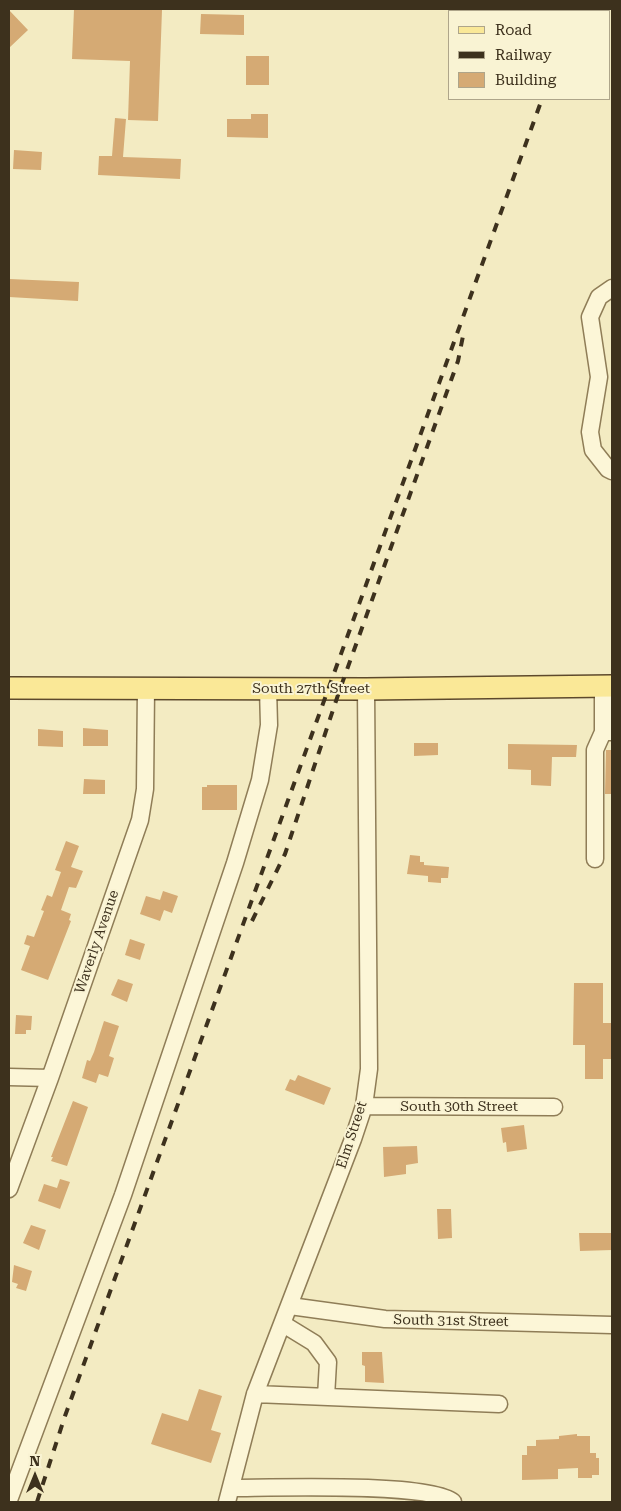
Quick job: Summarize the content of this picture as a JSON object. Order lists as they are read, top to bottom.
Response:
{
  "streets": {
    "main road": ["South 27th Street"],
    "street": [
      "Waverly Avenue",
      "South 30th Street",
      "Elm Street",
      "South 31st Street"
    ]
  },
  "crossings": [
    ["South 27th Street", "Waverly Avenue"],
    ["South 27th Street", "Elm Street"],
    ["South 30th Street", "Elm Street"],
    ["Elm Street", "South 31st Street"]
  ],
  "legend": ["Road", "Railway", "Building"],
  "north": "top"
}
